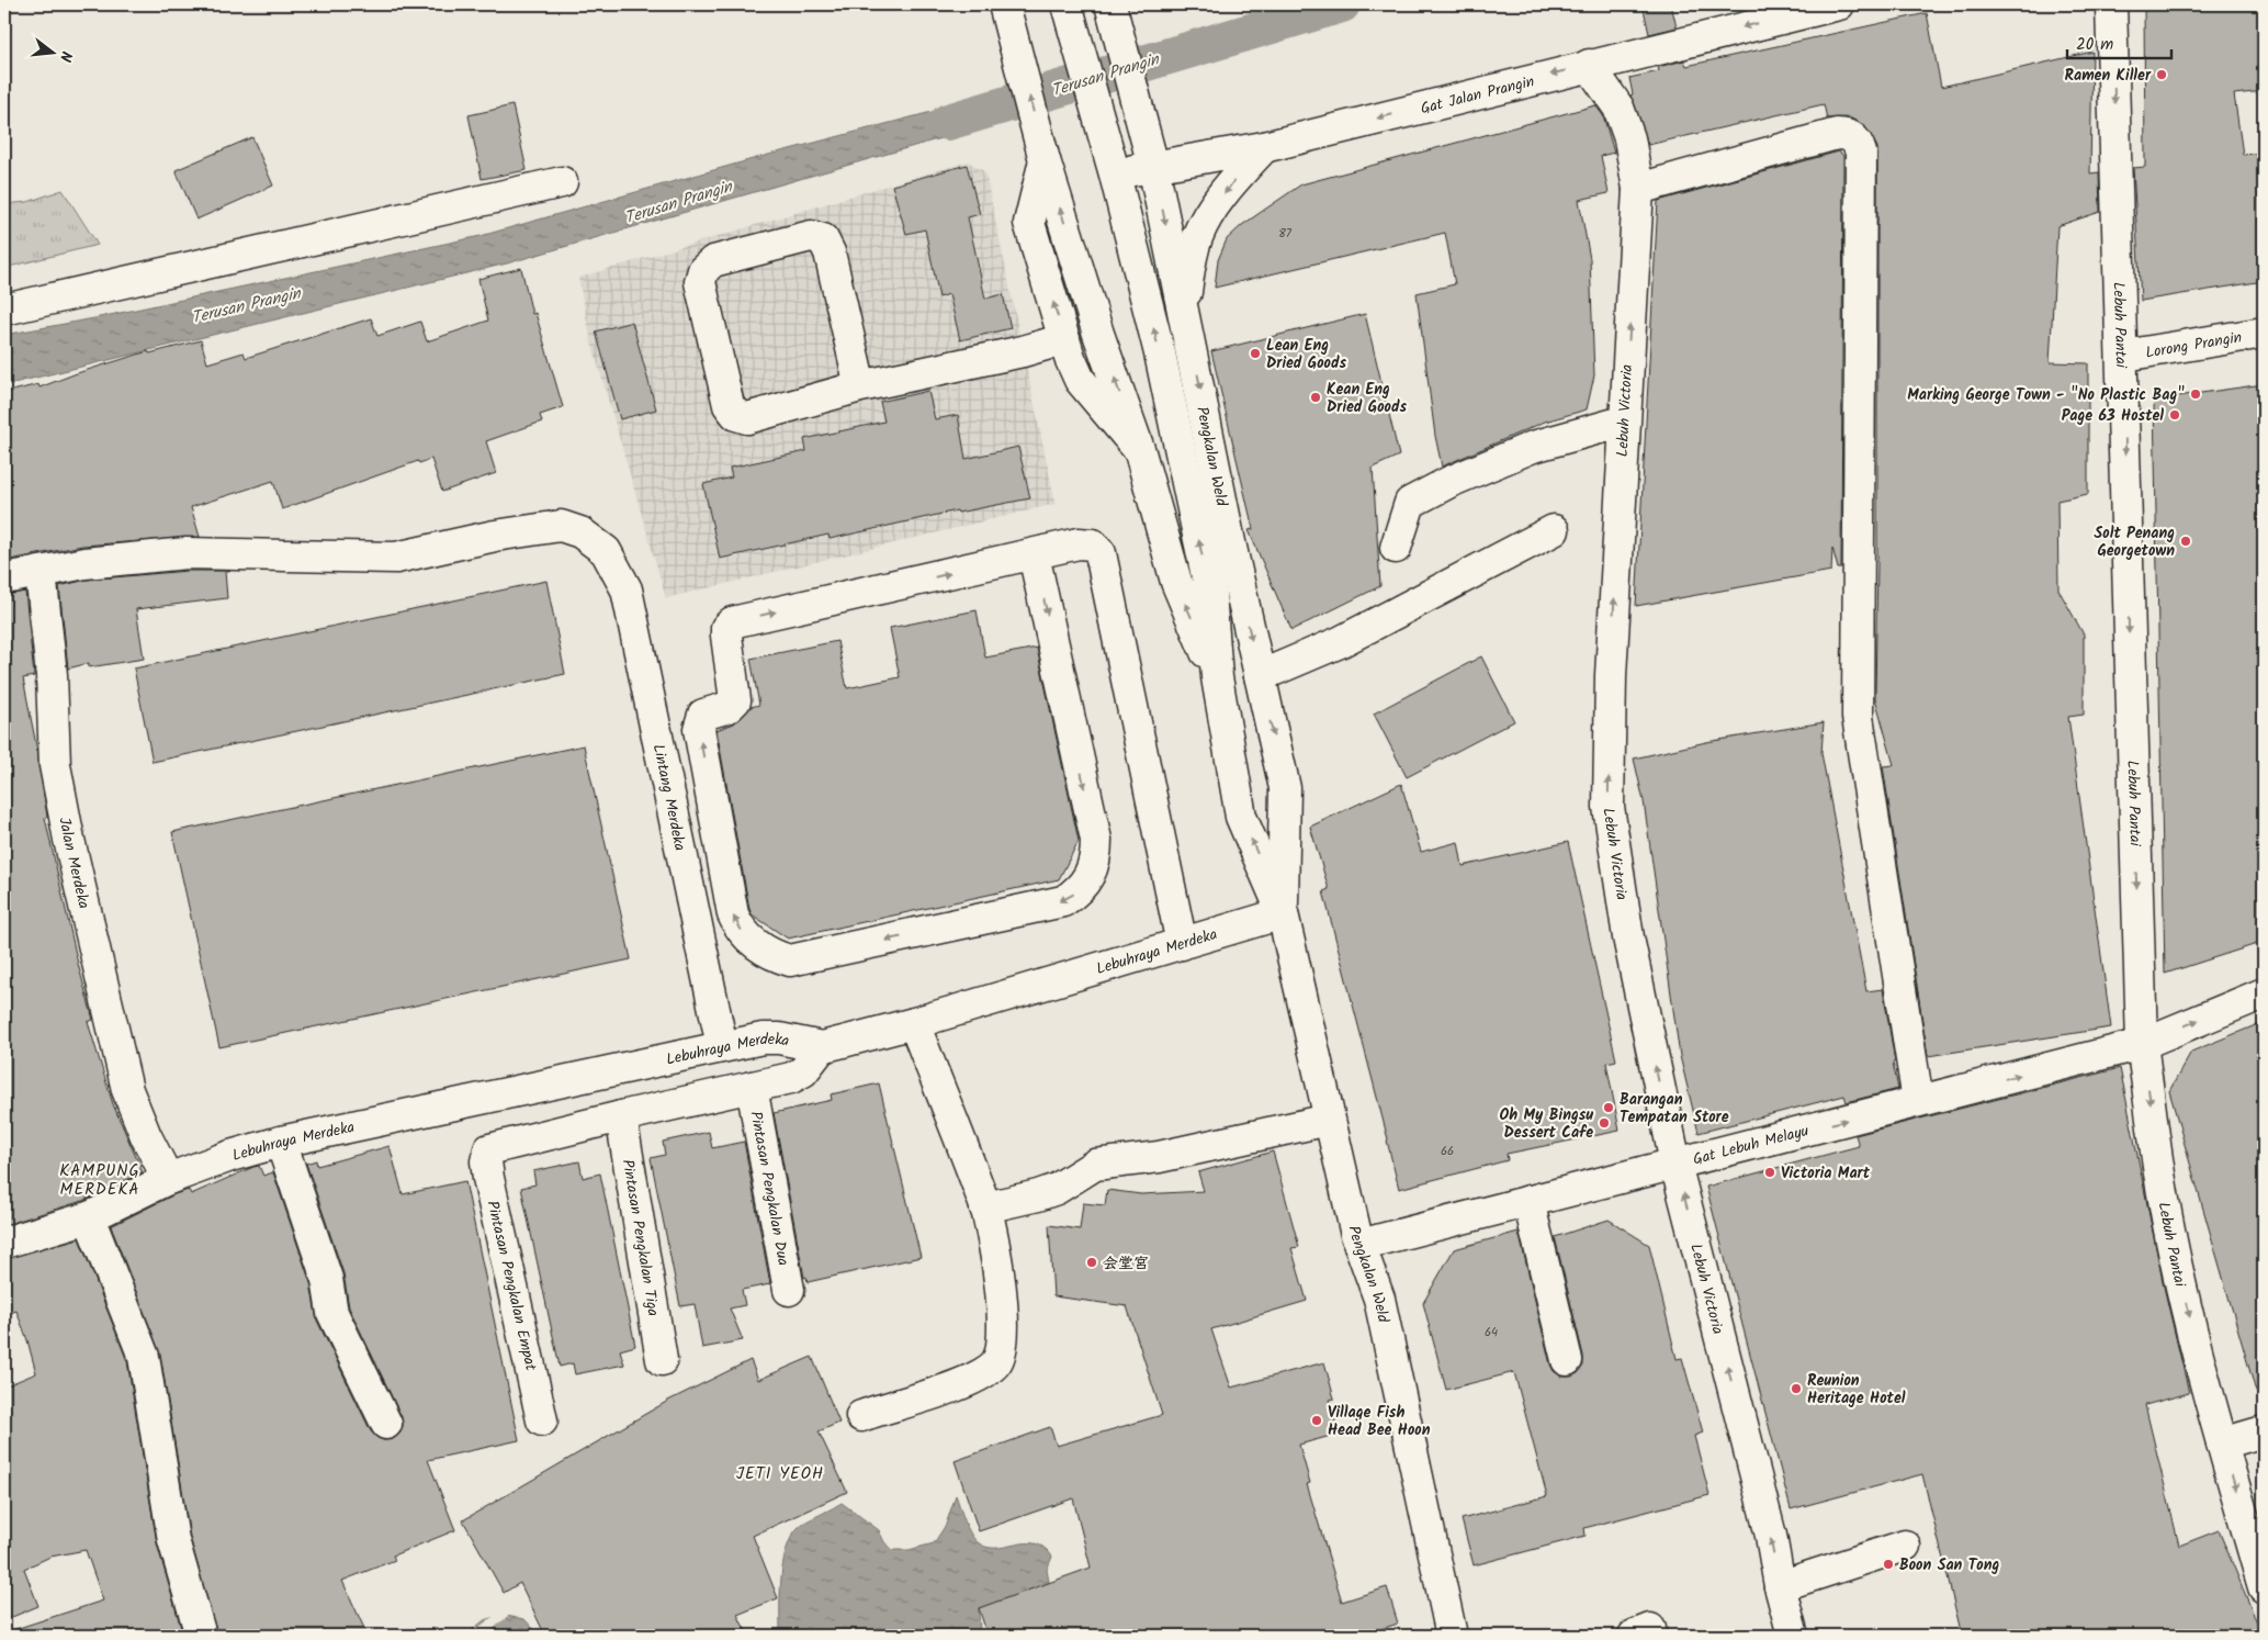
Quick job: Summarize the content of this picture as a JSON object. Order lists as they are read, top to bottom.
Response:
{
  "streets": {
    "street": [
      "Gat Jalan Prangin",
      "Lebuh Pantai",
      "Lorong Prangin",
      "Lebuh Victoria",
      "Pengkalan Weld",
      "Lintang Merdeka",
      "Jalan Merdeka",
      "Lebuhraya Merdeka",
      "Gat Lebuh Melayu",
      "Pintasan Pengkalan Dua",
      "Pintasan Pengkalan Tiga",
      "Pintasan Pengkalan Empat"
    ]
  },
  "crossings": [
    ["Gat Jalan Prangin", "Lebuh Victoria"],
    ["Gat Jalan Prangin", "Pengkalan Weld"],
    ["Lebuh Pantai", "Lorong Prangin"],
    ["Lebuh Pantai", "Gat Lebuh Melayu"],
    ["Lebuh Victoria", "Gat Lebuh Melayu"],
    ["Pengkalan Weld", "Lebuhraya Merdeka"],
    ["Pengkalan Weld", "Gat Lebuh Melayu"],
    ["Lintang Merdeka", "Jalan Merdeka"],
    ["Lintang Merdeka", "Lebuhraya Merdeka"],
    ["Jalan Merdeka", "Lebuhraya Merdeka"],
    ["Pintasan Pengkalan Tiga", "Pintasan Pengkalan Empat"]
  ],
  "one_way": [
    "Gat Jalan Prangin",
    "Lebuh Pantai",
    "Lebuh Victoria",
    "Gat Lebuh Melayu"
  ],
  "districts": ["KAMPUNG MERDEKA", "JETI YEOH"],
  "water": ["Terusan Prangin"],
  "places": [
    "Ramen Killer",
    "Lean Eng Dried Goods",
    "Marking George Town - \"No Plastic Bag\"",
    "Kean Eng Dried Goods",
    "Page 63 Hostel",
    "Solt Penang Georgetown",
    "Barangan Tempatan Store",
    "Oh My Bingsu Dessert Cafe",
    "Victoria Mart",
    "会堂宫",
    "Reunion Heritage Hotel",
    "Village Fish Head Bee Hoon",
    "Boon San Tong"
  ],
  "house_numbers": ["87", "66", "64"],
  "scale_bar": "20 m",
  "north": "right"
}
